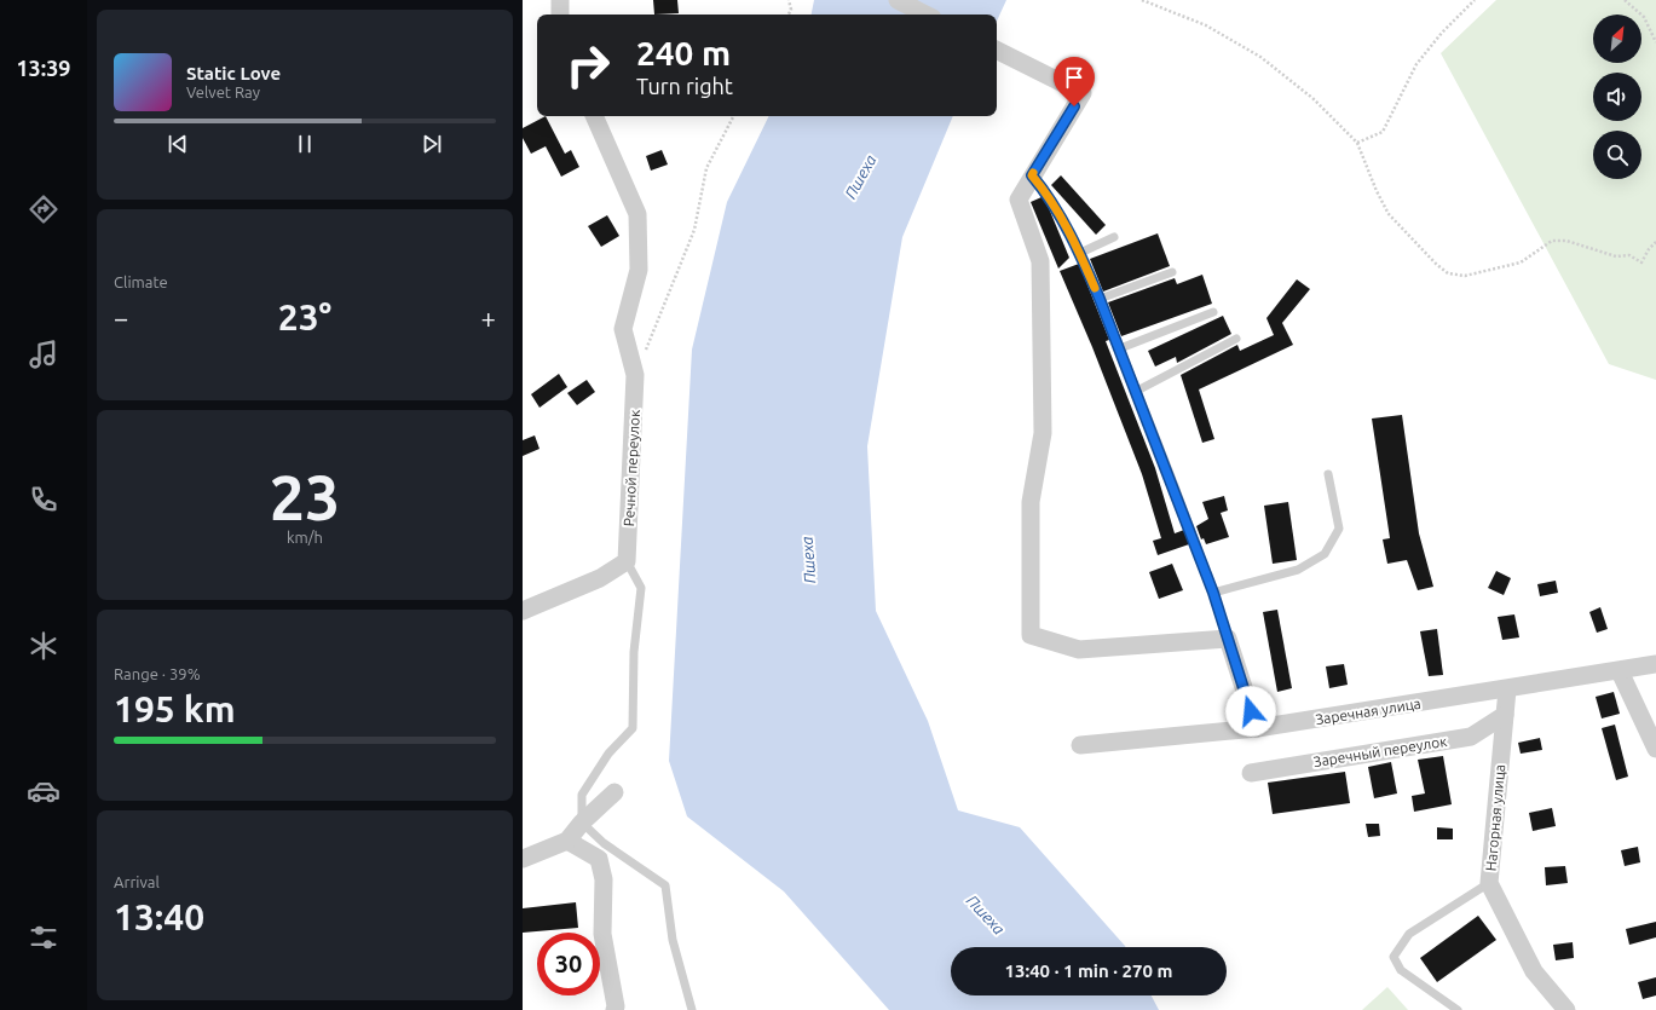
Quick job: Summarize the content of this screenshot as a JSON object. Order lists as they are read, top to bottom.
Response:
{
  "streets": {
    "street": [
      "Речной переулок",
      "Заречная улица",
      "Заречный переулок",
      "Нагорная улица"
    ]
  },
  "crossings": [
    ["Заречная улица", "Нагорная улица"],
    ["Заречный переулок", "Нагорная улица"]
  ],
  "water": ["Пшеха"],
  "north": "top right",
  "page": {
    "tabs": "13:39",
    "turn": ["240 m", "Turn right"],
    "song": ["Static Love", "Velvet Ray"],
    "tile": [
      "Climate",
      ["23", "km/h"],
      ["Range · 39%", "195 km"],
      ["Arrival", "13:40"]
    ],
    "heat": ["−", "23°", "+"],
    "limit": "30",
    "trip": "13:40 · 1 min · 270 m"
  }
}
